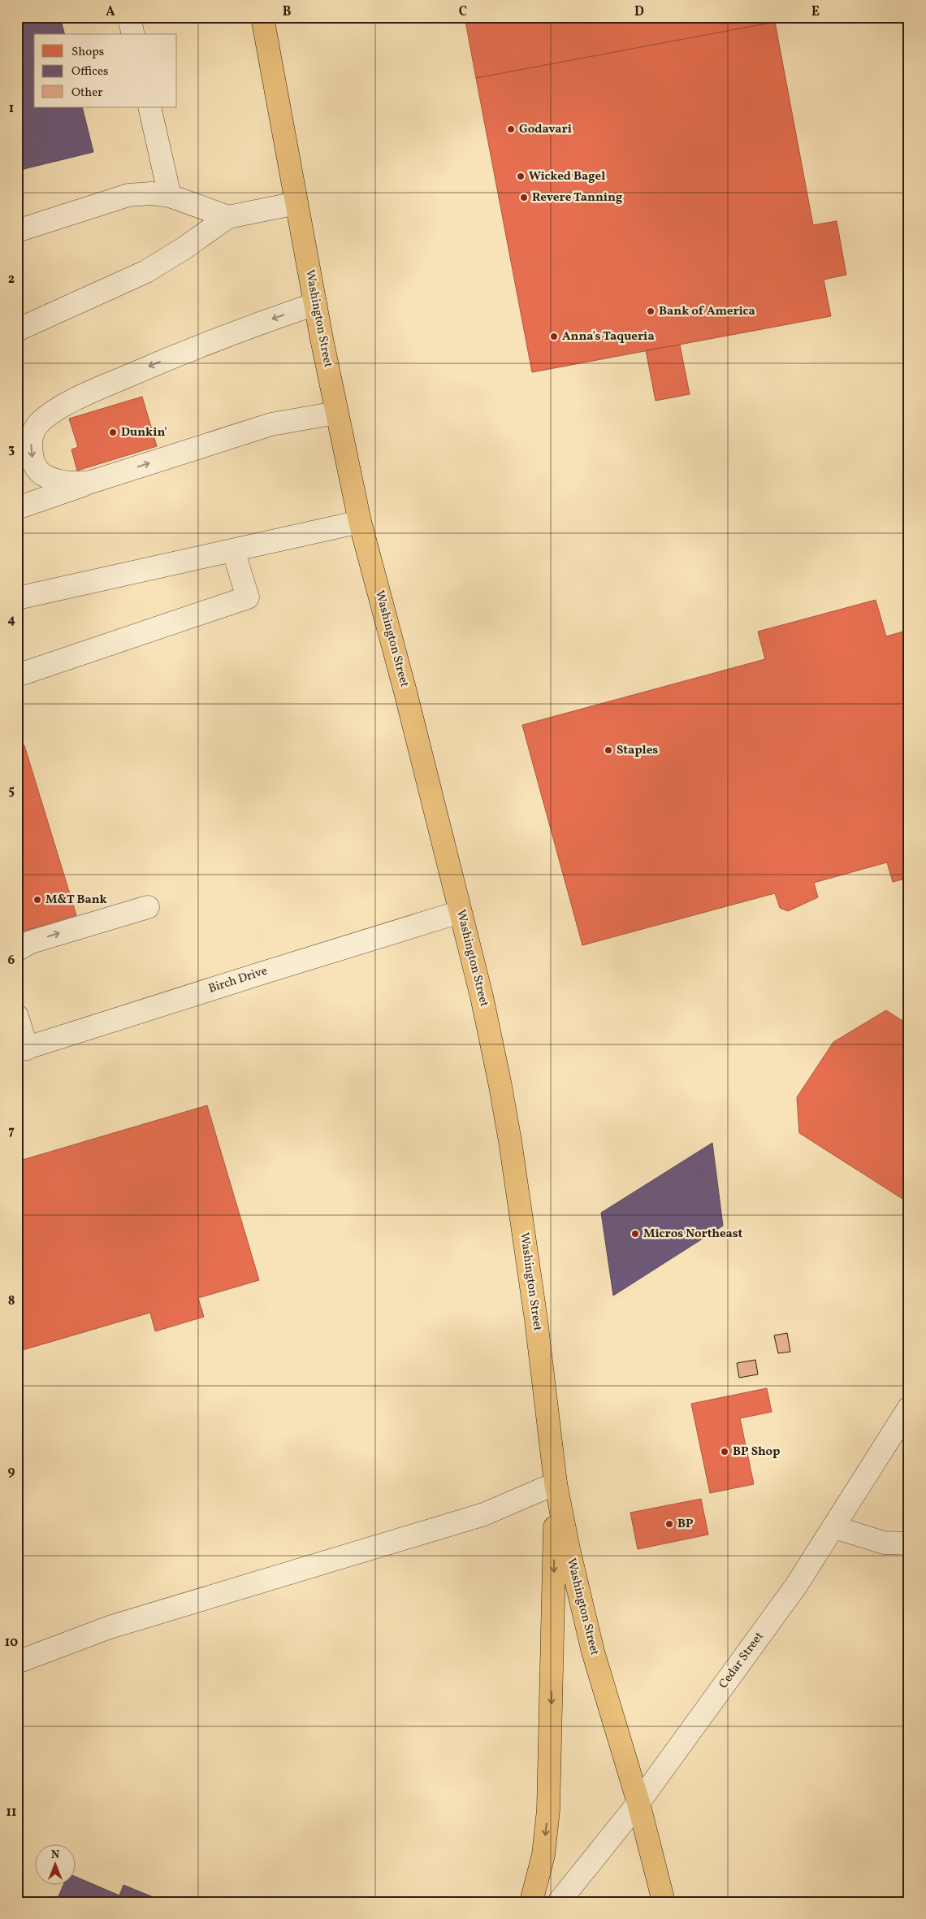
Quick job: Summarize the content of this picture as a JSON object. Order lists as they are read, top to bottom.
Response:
{
  "streets": {
    "main road": ["Washington Street"],
    "street": ["Birch Drive", "Cedar Street"]
  },
  "crossings": [
    ["Washington Street", "Birch Drive"],
    ["Washington Street", "Cedar Street"]
  ],
  "places": [
    "Godavari",
    "Wicked Bagel",
    "Revere Tanning",
    "Bank of America",
    "Anna's Taqueria",
    "Dunkin'",
    "Staples",
    "M&T Bank",
    "Micros Northeast",
    "BP Shop",
    "BP"
  ],
  "legend": ["Shops", "Offices", "Other"],
  "north": "top",
  "grid": {
    "columns": [
      "A",
      "B",
      "C",
      "D",
      "E"
    ],
    "rows": [
      "1",
      "2",
      "3",
      "4",
      "5",
      "6",
      "7",
      "8",
      "9",
      "10",
      "11"
    ]
  }
}
